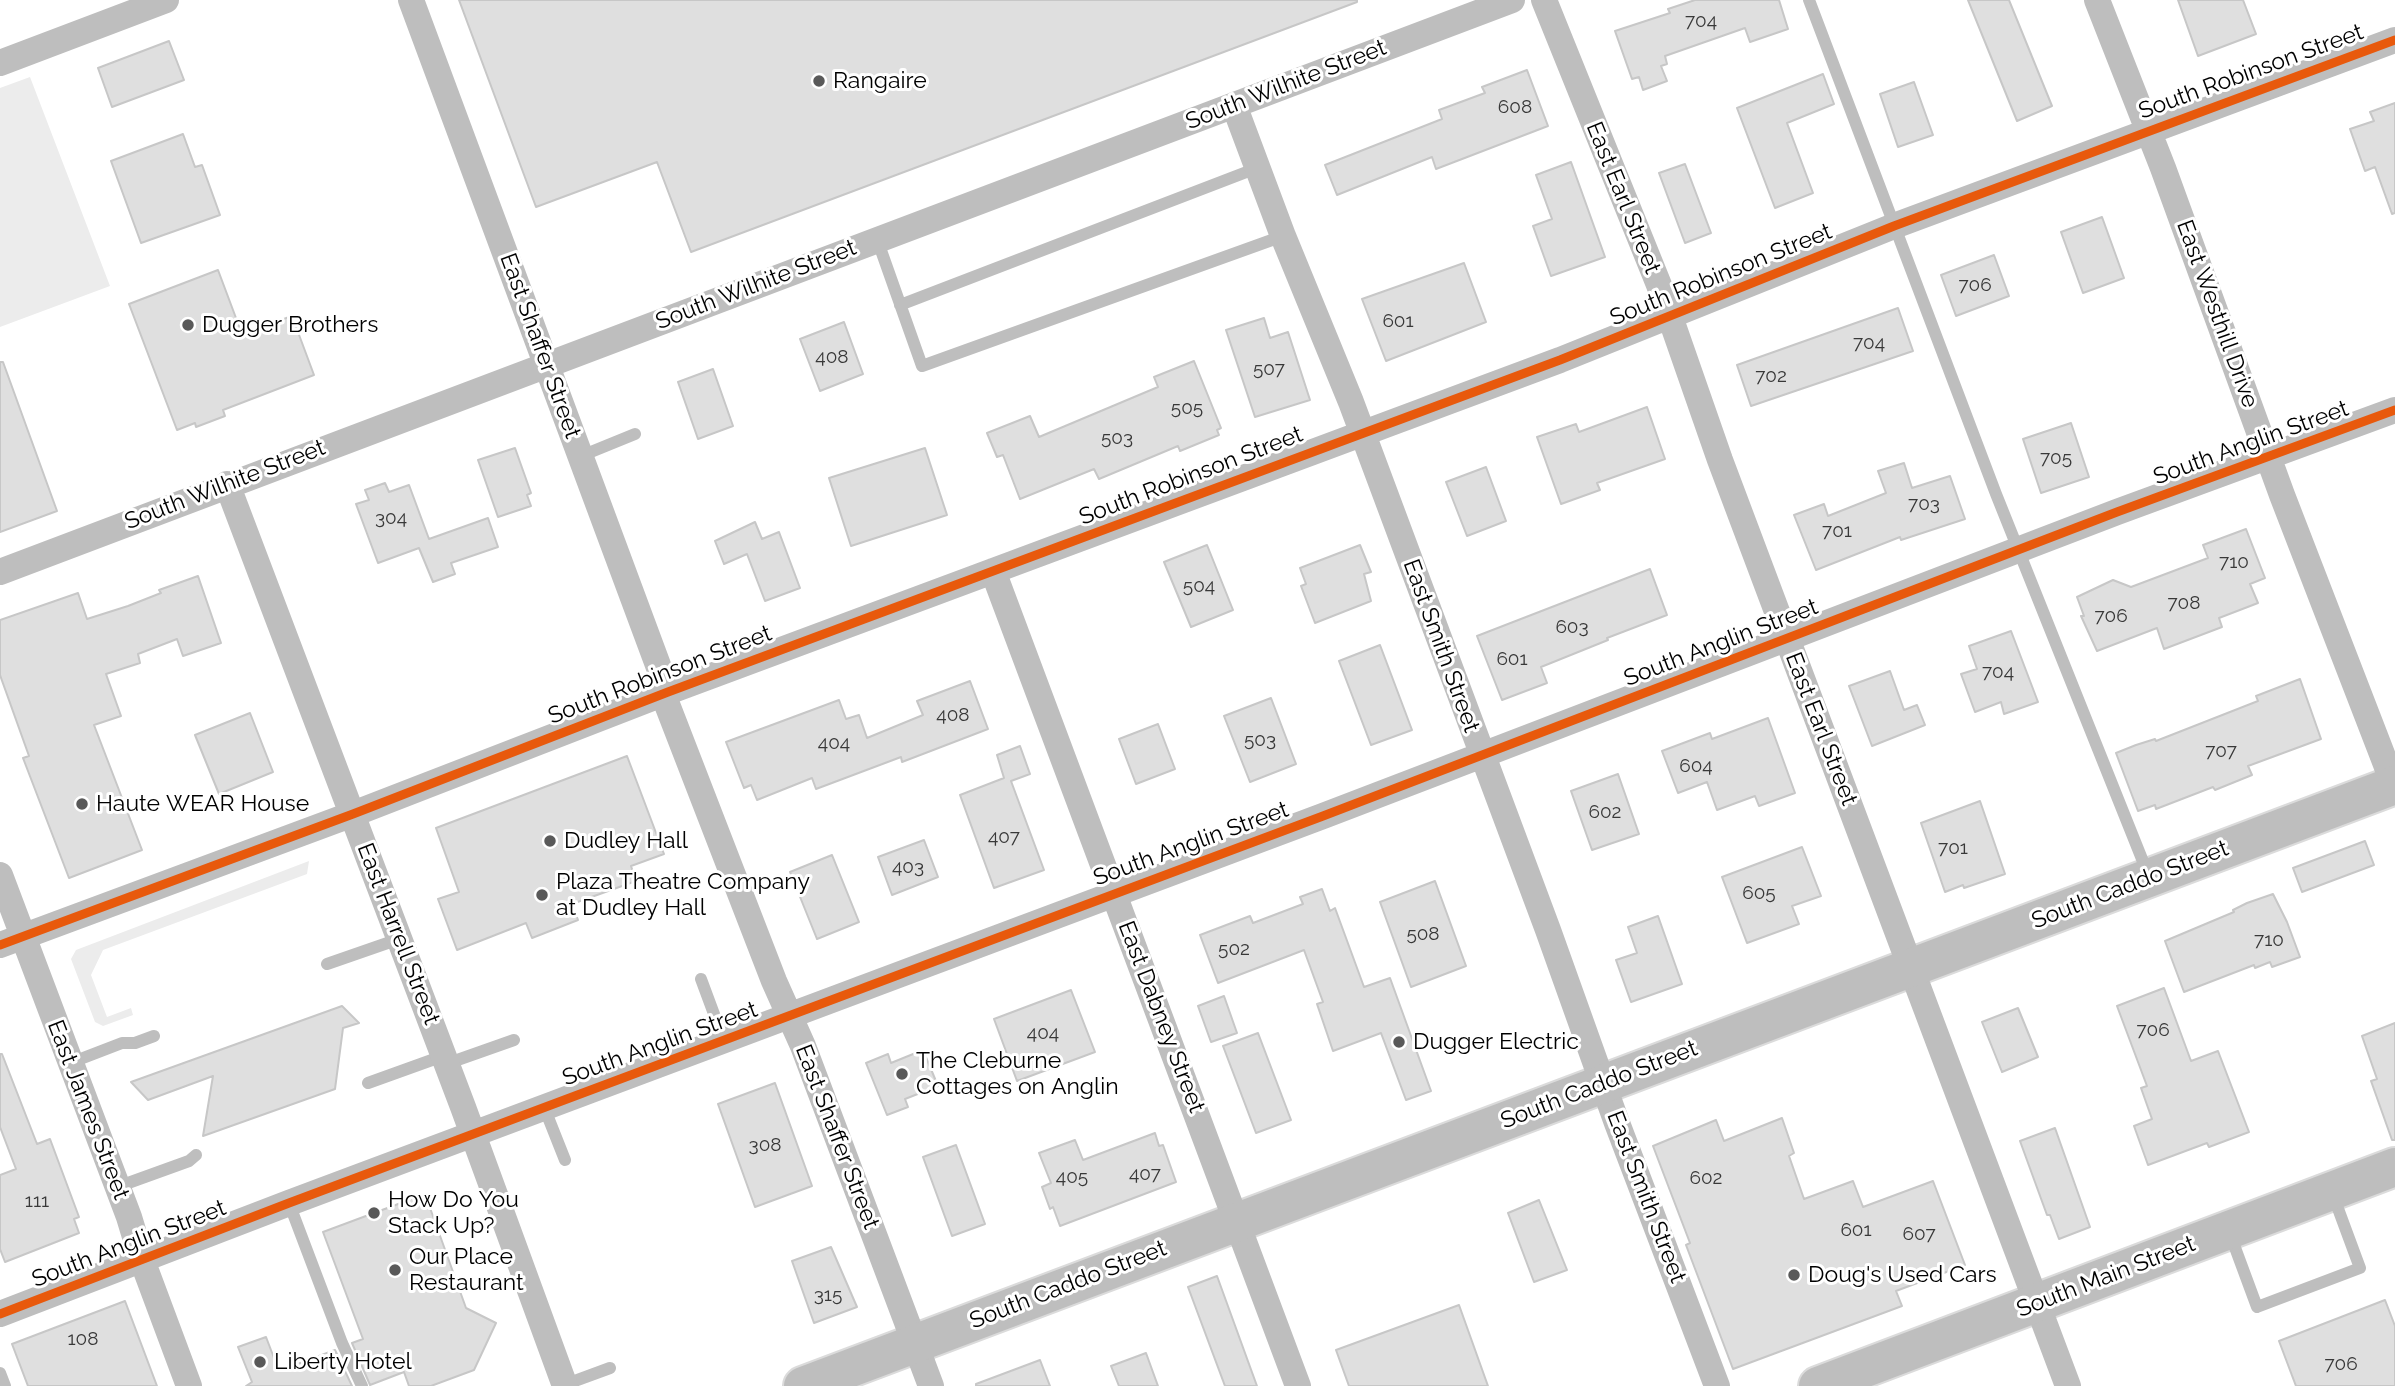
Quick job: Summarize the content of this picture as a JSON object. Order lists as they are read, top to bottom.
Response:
{
  "streets": {
    "main road": ["South Caddo Street", "South Main Street"],
    "street": [
      "South Robinson Street",
      "South Wilhite Street",
      "East Earl Street",
      "East Westhill Drive",
      "East Shaffer Street",
      "South Anglin Street",
      "East Smith Street",
      "East Harrell Street",
      "East Dabney Street",
      "East James Street"
    ]
  },
  "crossings": [
    ["South Robinson Street", "East Earl Street"],
    ["South Robinson Street", "East Westhill Drive"],
    ["South Robinson Street", "East Shaffer Street"],
    ["South Robinson Street", "East Smith Street"],
    ["South Robinson Street", "East Harrell Street"],
    ["South Robinson Street", "East Dabney Street"],
    ["South Robinson Street", "East James Street"],
    ["South Wilhite Street", "East Shaffer Street"],
    ["South Wilhite Street", "East Smith Street"],
    ["South Wilhite Street", "East Harrell Street"],
    ["East Earl Street", "South Anglin Street"],
    ["East Earl Street", "South Caddo Street"],
    ["East Earl Street", "South Main Street"],
    ["East Westhill Drive", "South Anglin Street"],
    ["East Westhill Drive", "South Caddo Street"],
    ["East Shaffer Street", "South Anglin Street"],
    ["East Shaffer Street", "South Caddo Street"],
    ["South Anglin Street", "East Smith Street"],
    ["South Anglin Street", "East Harrell Street"],
    ["South Anglin Street", "East Dabney Street"],
    ["South Anglin Street", "East James Street"],
    ["East Smith Street", "South Caddo Street"],
    ["South Caddo Street", "East Dabney Street"]
  ],
  "places": [
    "Rangaire",
    "Dugger Brothers",
    "Haute WEAR House",
    "Dudley Hall",
    "Plaza Theatre Company at Dudley Hall",
    "Dugger Electric",
    "The Cleburne Cottages on Anglin",
    "How Do You Stack Up?",
    "Our Place Restaurant",
    "Doug's Used Cars",
    "Liberty Hotel"
  ],
  "house_numbers": [
    "704",
    "608",
    "706",
    "601",
    "704",
    "408",
    "507",
    "702",
    "505",
    "503",
    "705",
    "703",
    "304",
    "701",
    "710",
    "504",
    "708",
    "706",
    "603",
    "601",
    "704",
    "408",
    "503",
    "404",
    "707",
    "604",
    "602",
    "407",
    "701",
    "403",
    "605",
    "508",
    "710",
    "502",
    "706",
    "404",
    "308",
    "407",
    "405",
    "602",
    "111",
    "601",
    "607",
    "315",
    "108",
    "706"
  ]
}
